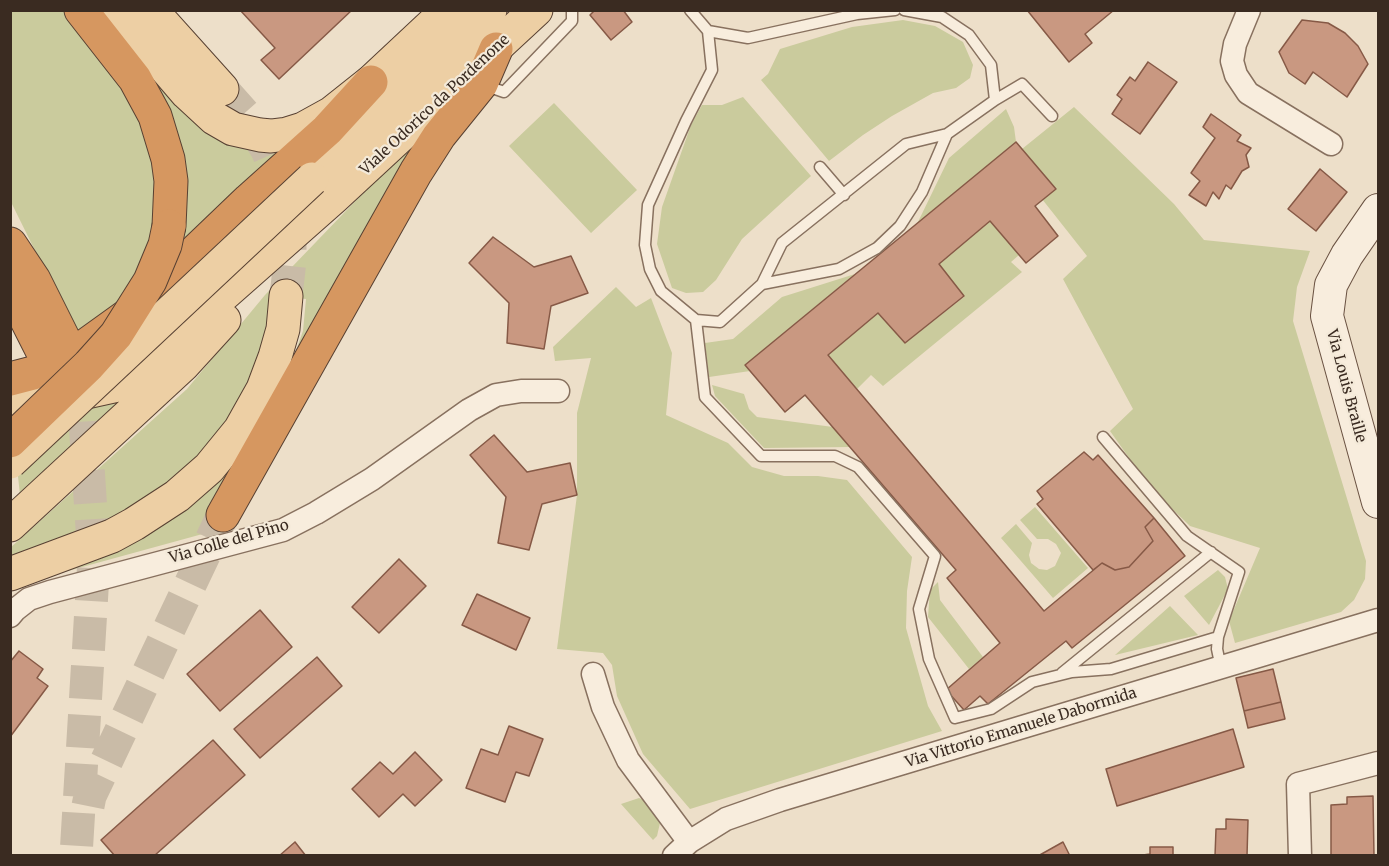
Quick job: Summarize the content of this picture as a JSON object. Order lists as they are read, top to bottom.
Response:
{
  "streets": {
    "main road": ["Viale Odorico da Pordenone", "Via Louis Braille"],
    "street": ["Via Colle del Pino", "Via Vittorio Emanuele Dabormida"]
  }
}
